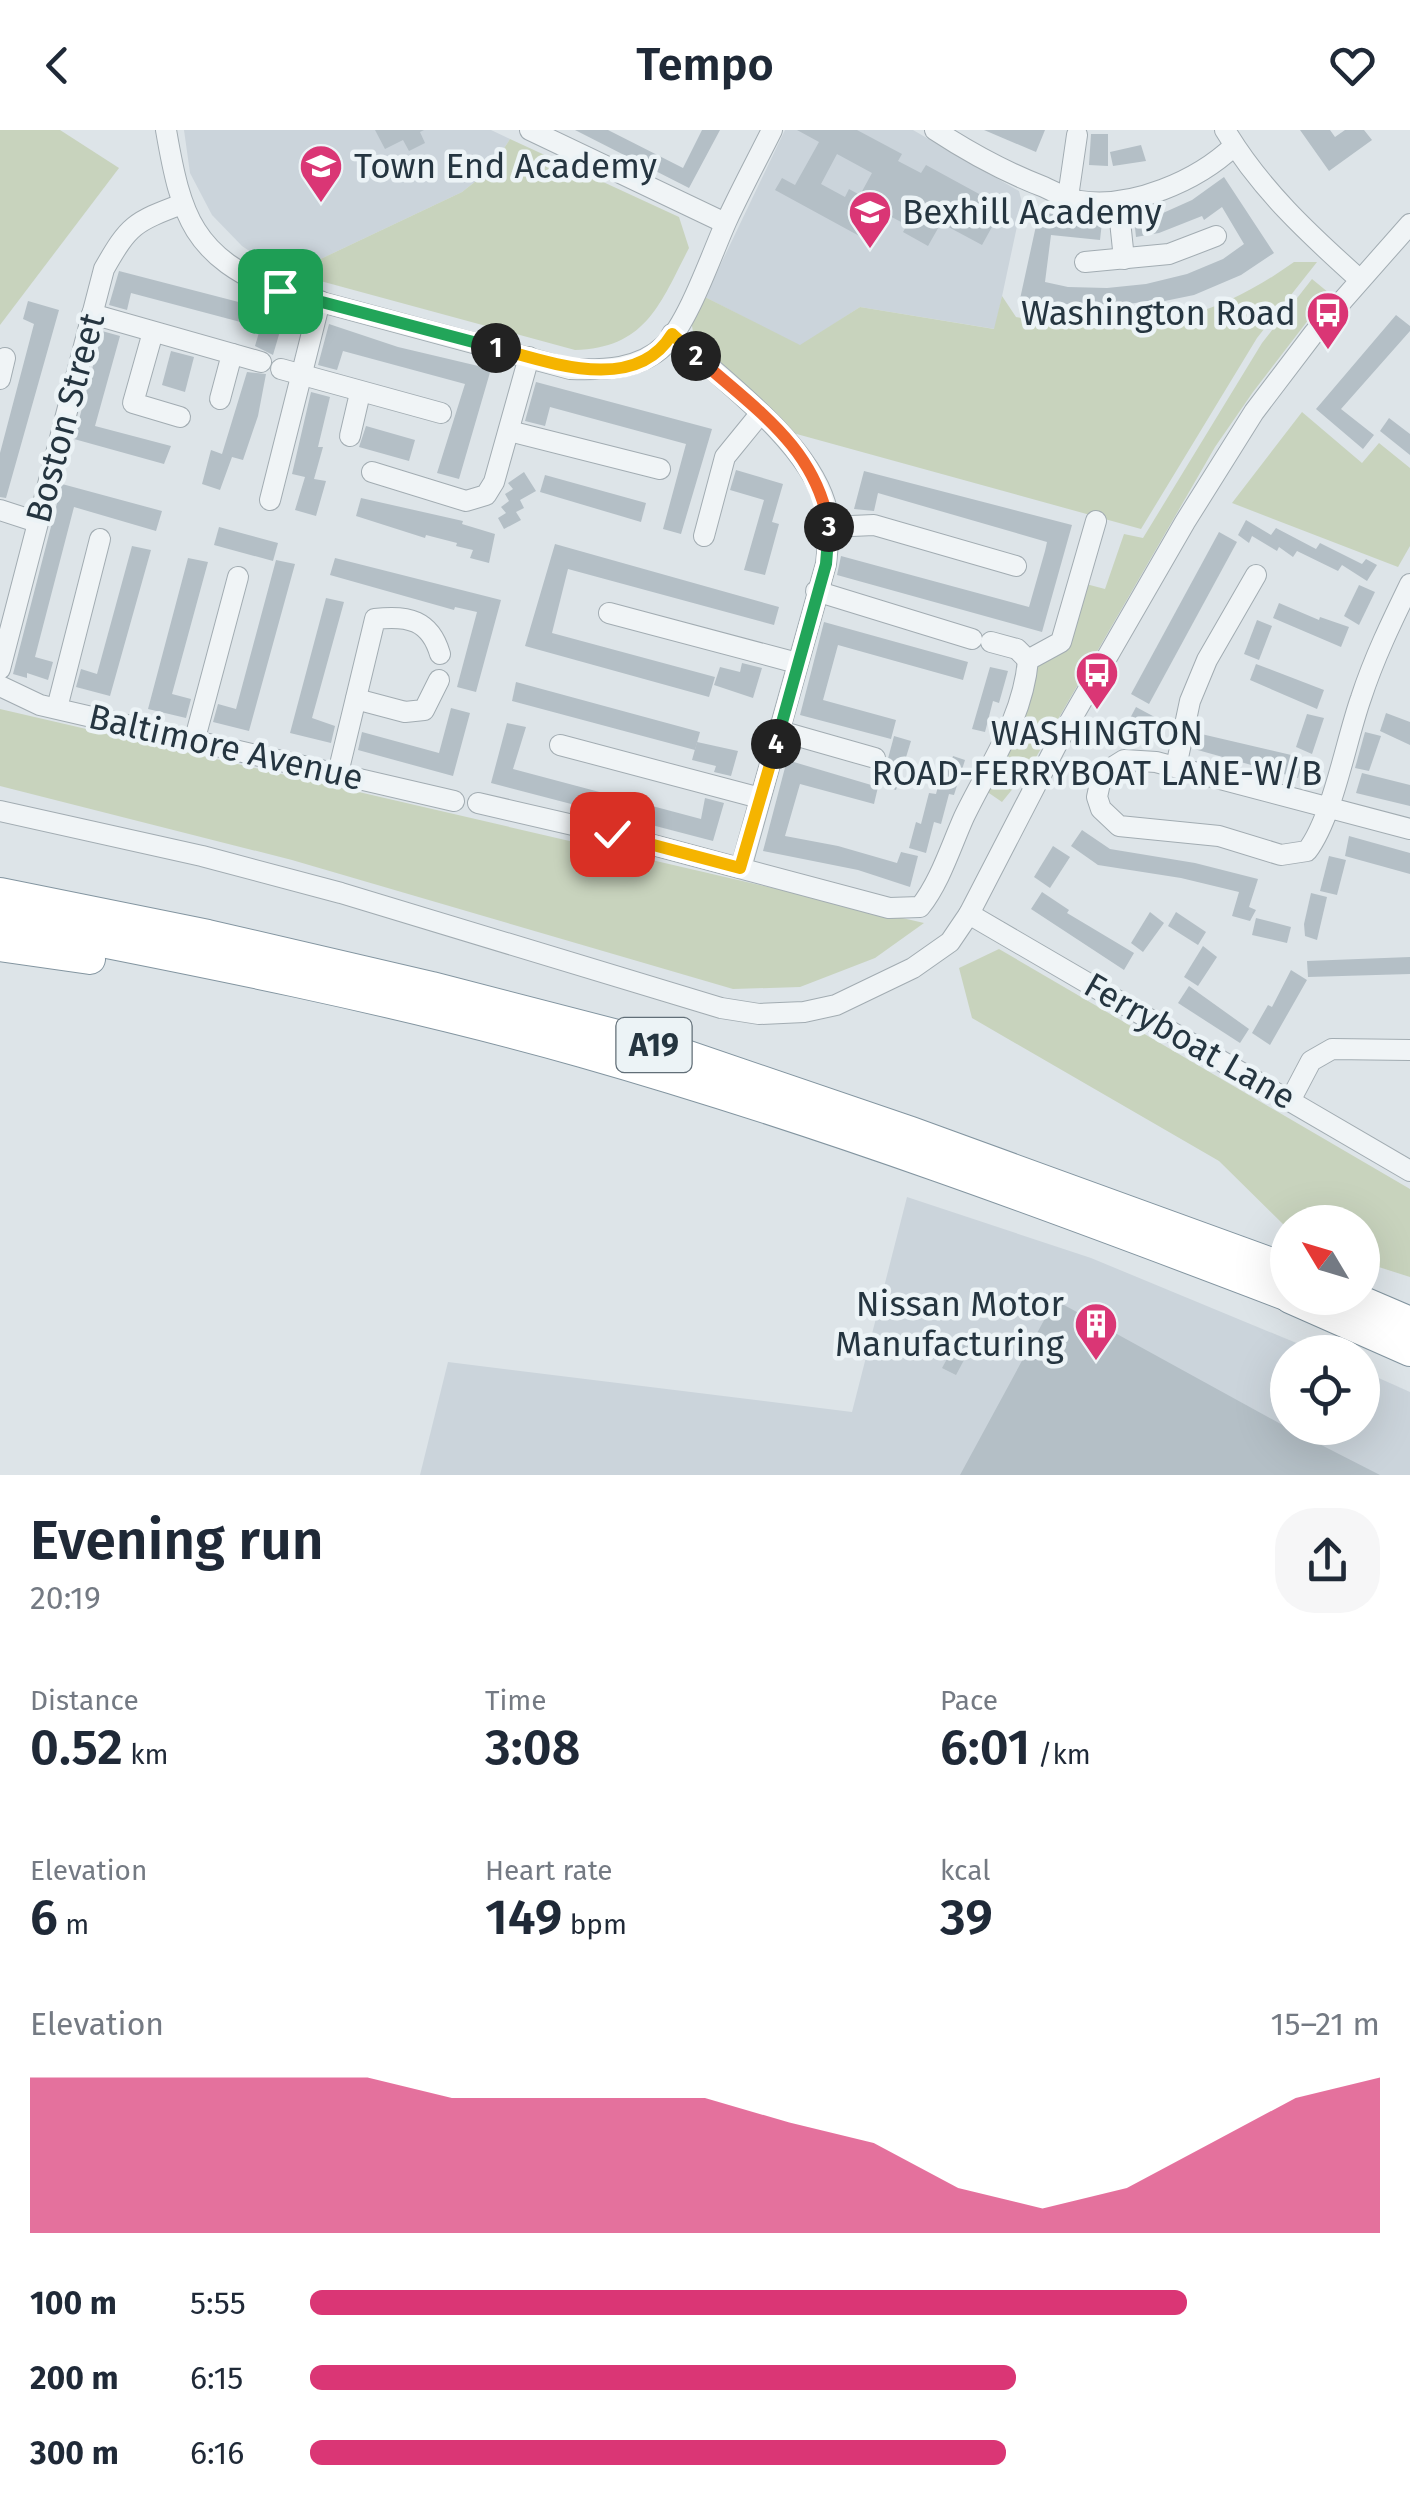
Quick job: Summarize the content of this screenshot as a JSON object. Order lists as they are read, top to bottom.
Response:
{
  "streets": {
    "highway": ["A19"],
    "street": ["Boston Street", "Baltimore Avenue", "Ferryboat Lane"]
  },
  "places": {
    "school or university": ["Town End Academy", "Bexhill Academy"],
    "bus stop": ["Washington Road", "WASHINGTON ROAD-FERRYBOAT LANE-W/B"],
    "building": ["Nissan Motor Manufacturing"]
  },
  "north": "top left",
  "page": {
    "header": "Tempo",
    "pins": [
      "1",
      "2",
      "3",
      "4"
    ],
    "heading": ["Evening run", "20:19"],
    "stats": [
      ["Distance", "0.52 km"],
      ["Time", "3:08"],
      ["Pace", "6:01 /km"],
      ["Elevation", "6 m"],
      ["Heart rate", "149 bpm"],
      ["kcal", "39"]
    ],
    "chart": ["Elevation", "15–21 m"],
    "list": [
      {
        "name": "100 m",
        "note": "5:55"
      },
      {
        "name": "200 m",
        "note": "6:15"
      },
      {
        "name": "300 m",
        "note": "6:16"
      }
    ]
  }
}
